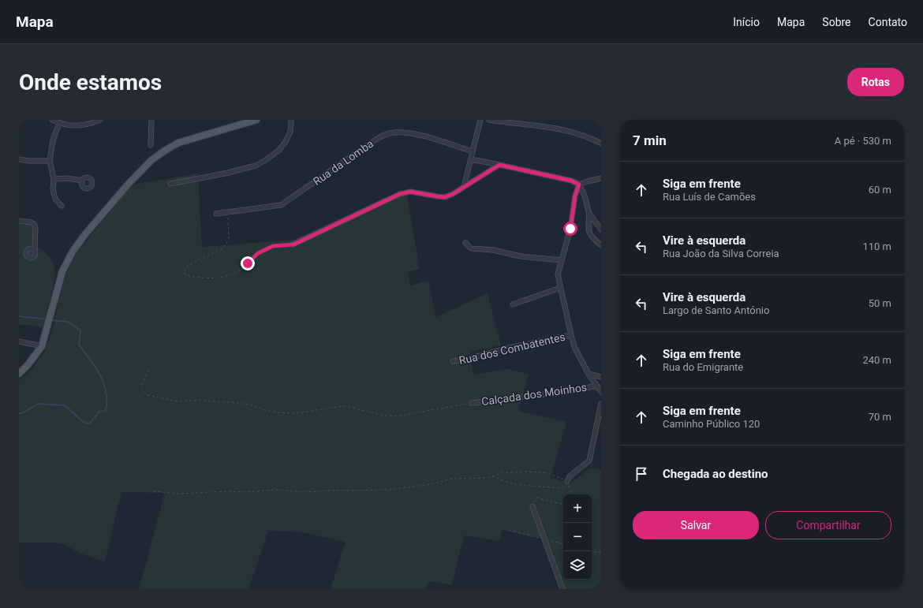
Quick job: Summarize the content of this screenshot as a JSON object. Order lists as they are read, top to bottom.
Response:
{
  "streets": {
    "street": ["Rua da Lomba", "Rua dos Combatentes", "Calçada dos Moinhos"]
  },
  "page": {
    "header": "Mapa",
    "nav": [
      "Início",
      "Mapa",
      "Sobre",
      "Contato"
    ],
    "buttons": [
      "Rotas",
      ["Salvar", "Compartilhar"]
    ],
    "title": "Onde estamos",
    "heading": ["7 min", "A pé · 530 m"],
    "list": [
      ["Siga em frente", "Rua Luís de Camões", "60 m"],
      ["Vire à esquerda", "Rua João da Silva Correia", "110 m"],
      ["Vire à esquerda", "Largo de Santo António", "50 m"],
      ["Siga em frente", "Rua do Emigrante", "240 m"],
      ["Siga em frente", "Caminho Público 120", "70 m"],
      "Chegada ao destino"
    ],
    "map_buttons": ["+", "−"]
  }
}
